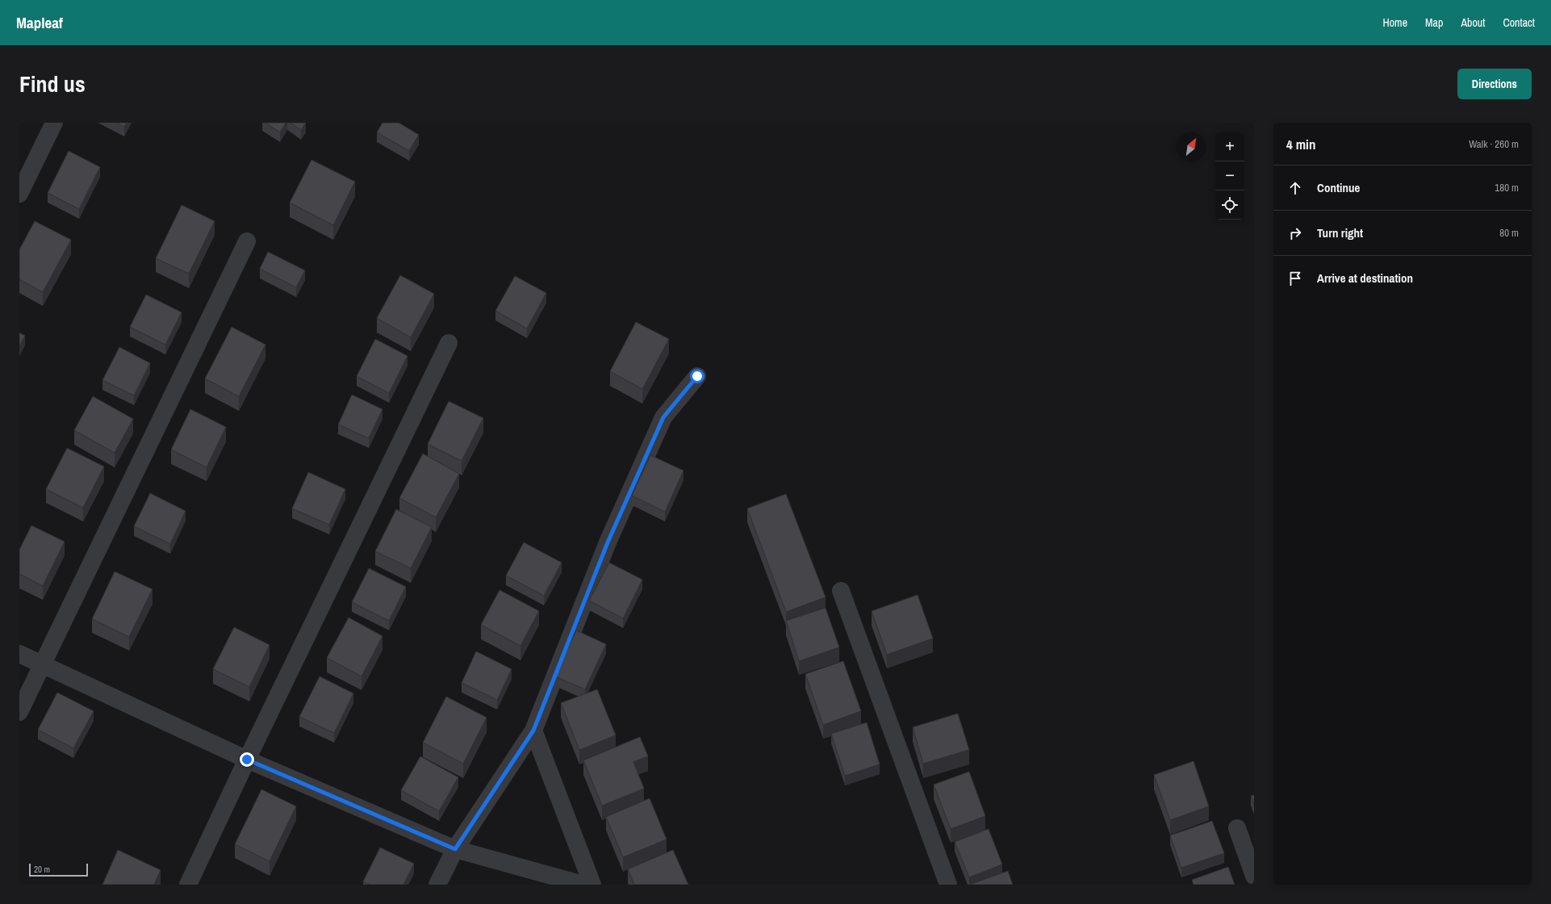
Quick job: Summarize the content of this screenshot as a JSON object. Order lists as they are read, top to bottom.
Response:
{
  "scale_bar": "20 m",
  "north": "top right",
  "page": {
    "header": "Mapleaf",
    "nav": [
      "Home",
      "Map",
      "About",
      "Contact"
    ],
    "title": "Find us",
    "buttons": "Directions",
    "heading": ["4 min", "Walk · 260 m"],
    "map_buttons": ["+", "−"],
    "list": [
      ["Continue", "180 m"],
      ["Turn right", "80 m"],
      "Arrive at destination"
    ],
    "scale": "20 m"
  }
}
